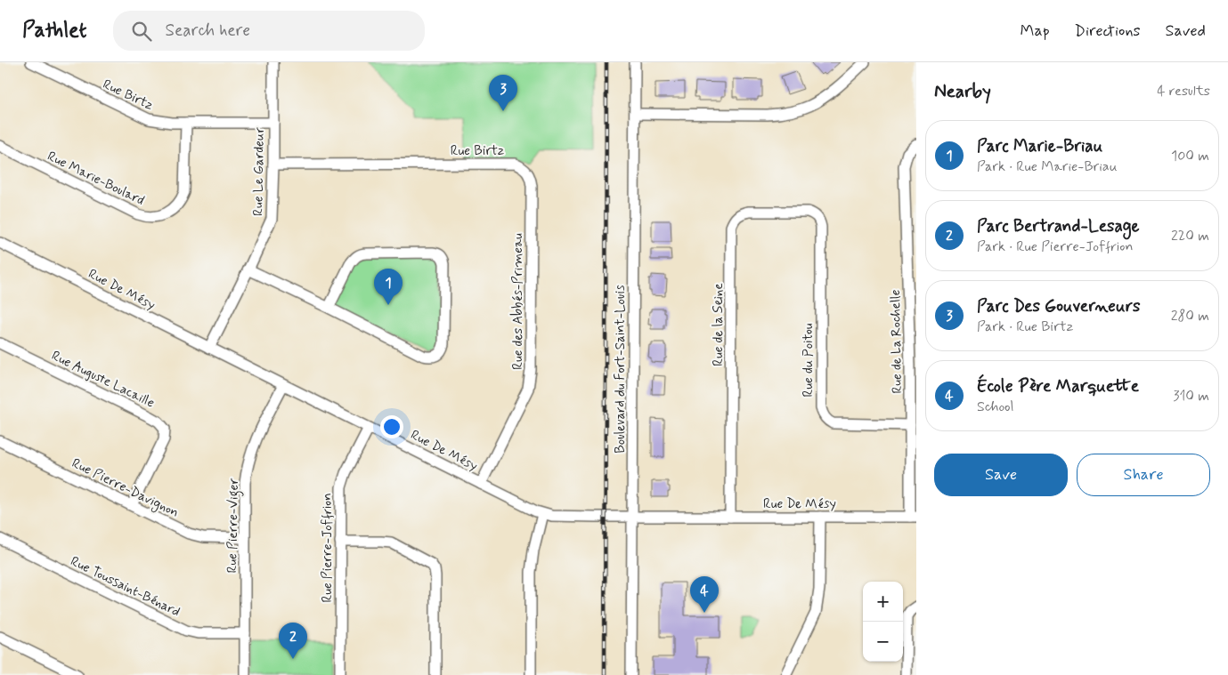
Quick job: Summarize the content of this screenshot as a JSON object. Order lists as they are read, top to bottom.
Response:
{
  "streets": {
    "street": [
      "Rue Birtz",
      "Rue Le Gardeur",
      "Rue Marie-Boulard",
      "Rue De Mésy",
      "Rue des Abbés-Primeau",
      "Rue de la Seine",
      "Rue de La Rochelle",
      "Rue du Poitou",
      "Boulevard du Fort-Saint-Louis",
      "Rue Auguste Lacaille",
      "Rue Pierre-Davignon",
      "Rue Pierre-Viger",
      "Rue Pierre-Joffrion",
      "Rue Toussaint-Bénard"
    ]
  },
  "crossings": [
    ["Rue Birtz", "Rue Le Gardeur"],
    ["Rue Birtz", "Rue Marie-Boulard"],
    ["Rue Birtz", "Rue des Abbés-Primeau"],
    ["Rue Le Gardeur", "Rue De Mésy"],
    ["Rue De Mésy", "Rue des Abbés-Primeau"],
    ["Rue De Mésy", "Rue de la Seine"],
    ["Rue De Mésy", "Rue de La Rochelle"],
    ["Rue De Mésy", "Boulevard du Fort-Saint-Louis"],
    ["Rue De Mésy", "Rue Pierre-Viger"],
    ["Rue De Mésy", "Rue Pierre-Joffrion"],
    ["Rue de la Seine", "Rue du Poitou"],
    ["Rue de La Rochelle", "Rue du Poitou"],
    ["Rue Auguste Lacaille", "Rue Pierre-Davignon"],
    ["Rue Pierre-Davignon", "Rue Pierre-Viger"],
    ["Rue Pierre-Viger", "Rue Toussaint-Bénard"]
  ],
  "page": {
    "header": "Pathlet",
    "search": "Search here",
    "nav": ["Map", "Directions", "Saved"],
    "heading": ["Nearby", "4 results"],
    "pins": [
      "3",
      "1",
      "4",
      "2"
    ],
    "list": [
      {
        "mark": "1",
        "name": "Parc Marie-Briau",
        "note": "Park · Rue Marie-Briau",
        "value": "100 m"
      },
      {
        "mark": "2",
        "name": "Parc Bertrand-Lesage",
        "note": "Park · Rue Pierre-Joffrion",
        "value": "220 m"
      },
      {
        "mark": "3",
        "name": "Parc Des Gouverneurs",
        "note": "Park · Rue Birtz",
        "value": "280 m"
      },
      {
        "mark": "4",
        "name": "École Père Marquette",
        "note": "School",
        "value": "310 m"
      }
    ],
    "buttons": ["Save", "Share"],
    "map_buttons": ["+", "−"]
  }
}
